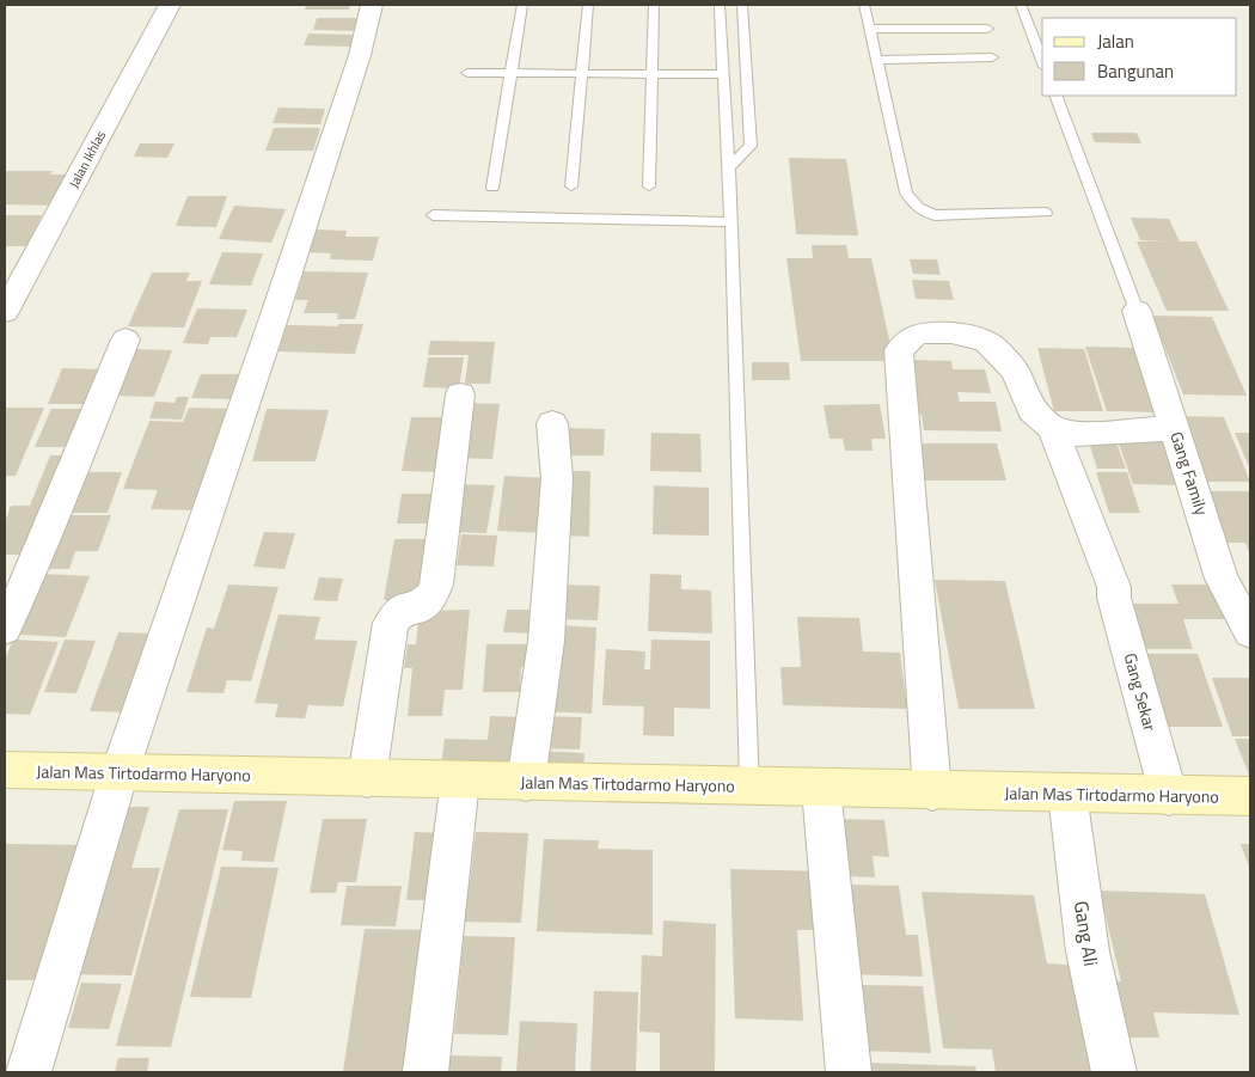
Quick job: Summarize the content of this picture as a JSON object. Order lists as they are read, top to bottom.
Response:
{
  "streets": {
    "street": [
      "Jalan Ikhlas",
      "Gang Family",
      "Gang Sekar",
      "Jalan Mas Tirtodarmo Haryono",
      "Gang Ali"
    ]
  },
  "crossings": [
    ["Gang Sekar", "Jalan Mas Tirtodarmo Haryono"],
    ["Jalan Mas Tirtodarmo Haryono", "Gang Ali"]
  ],
  "legend": ["Jalan", "Bangunan"]
}
